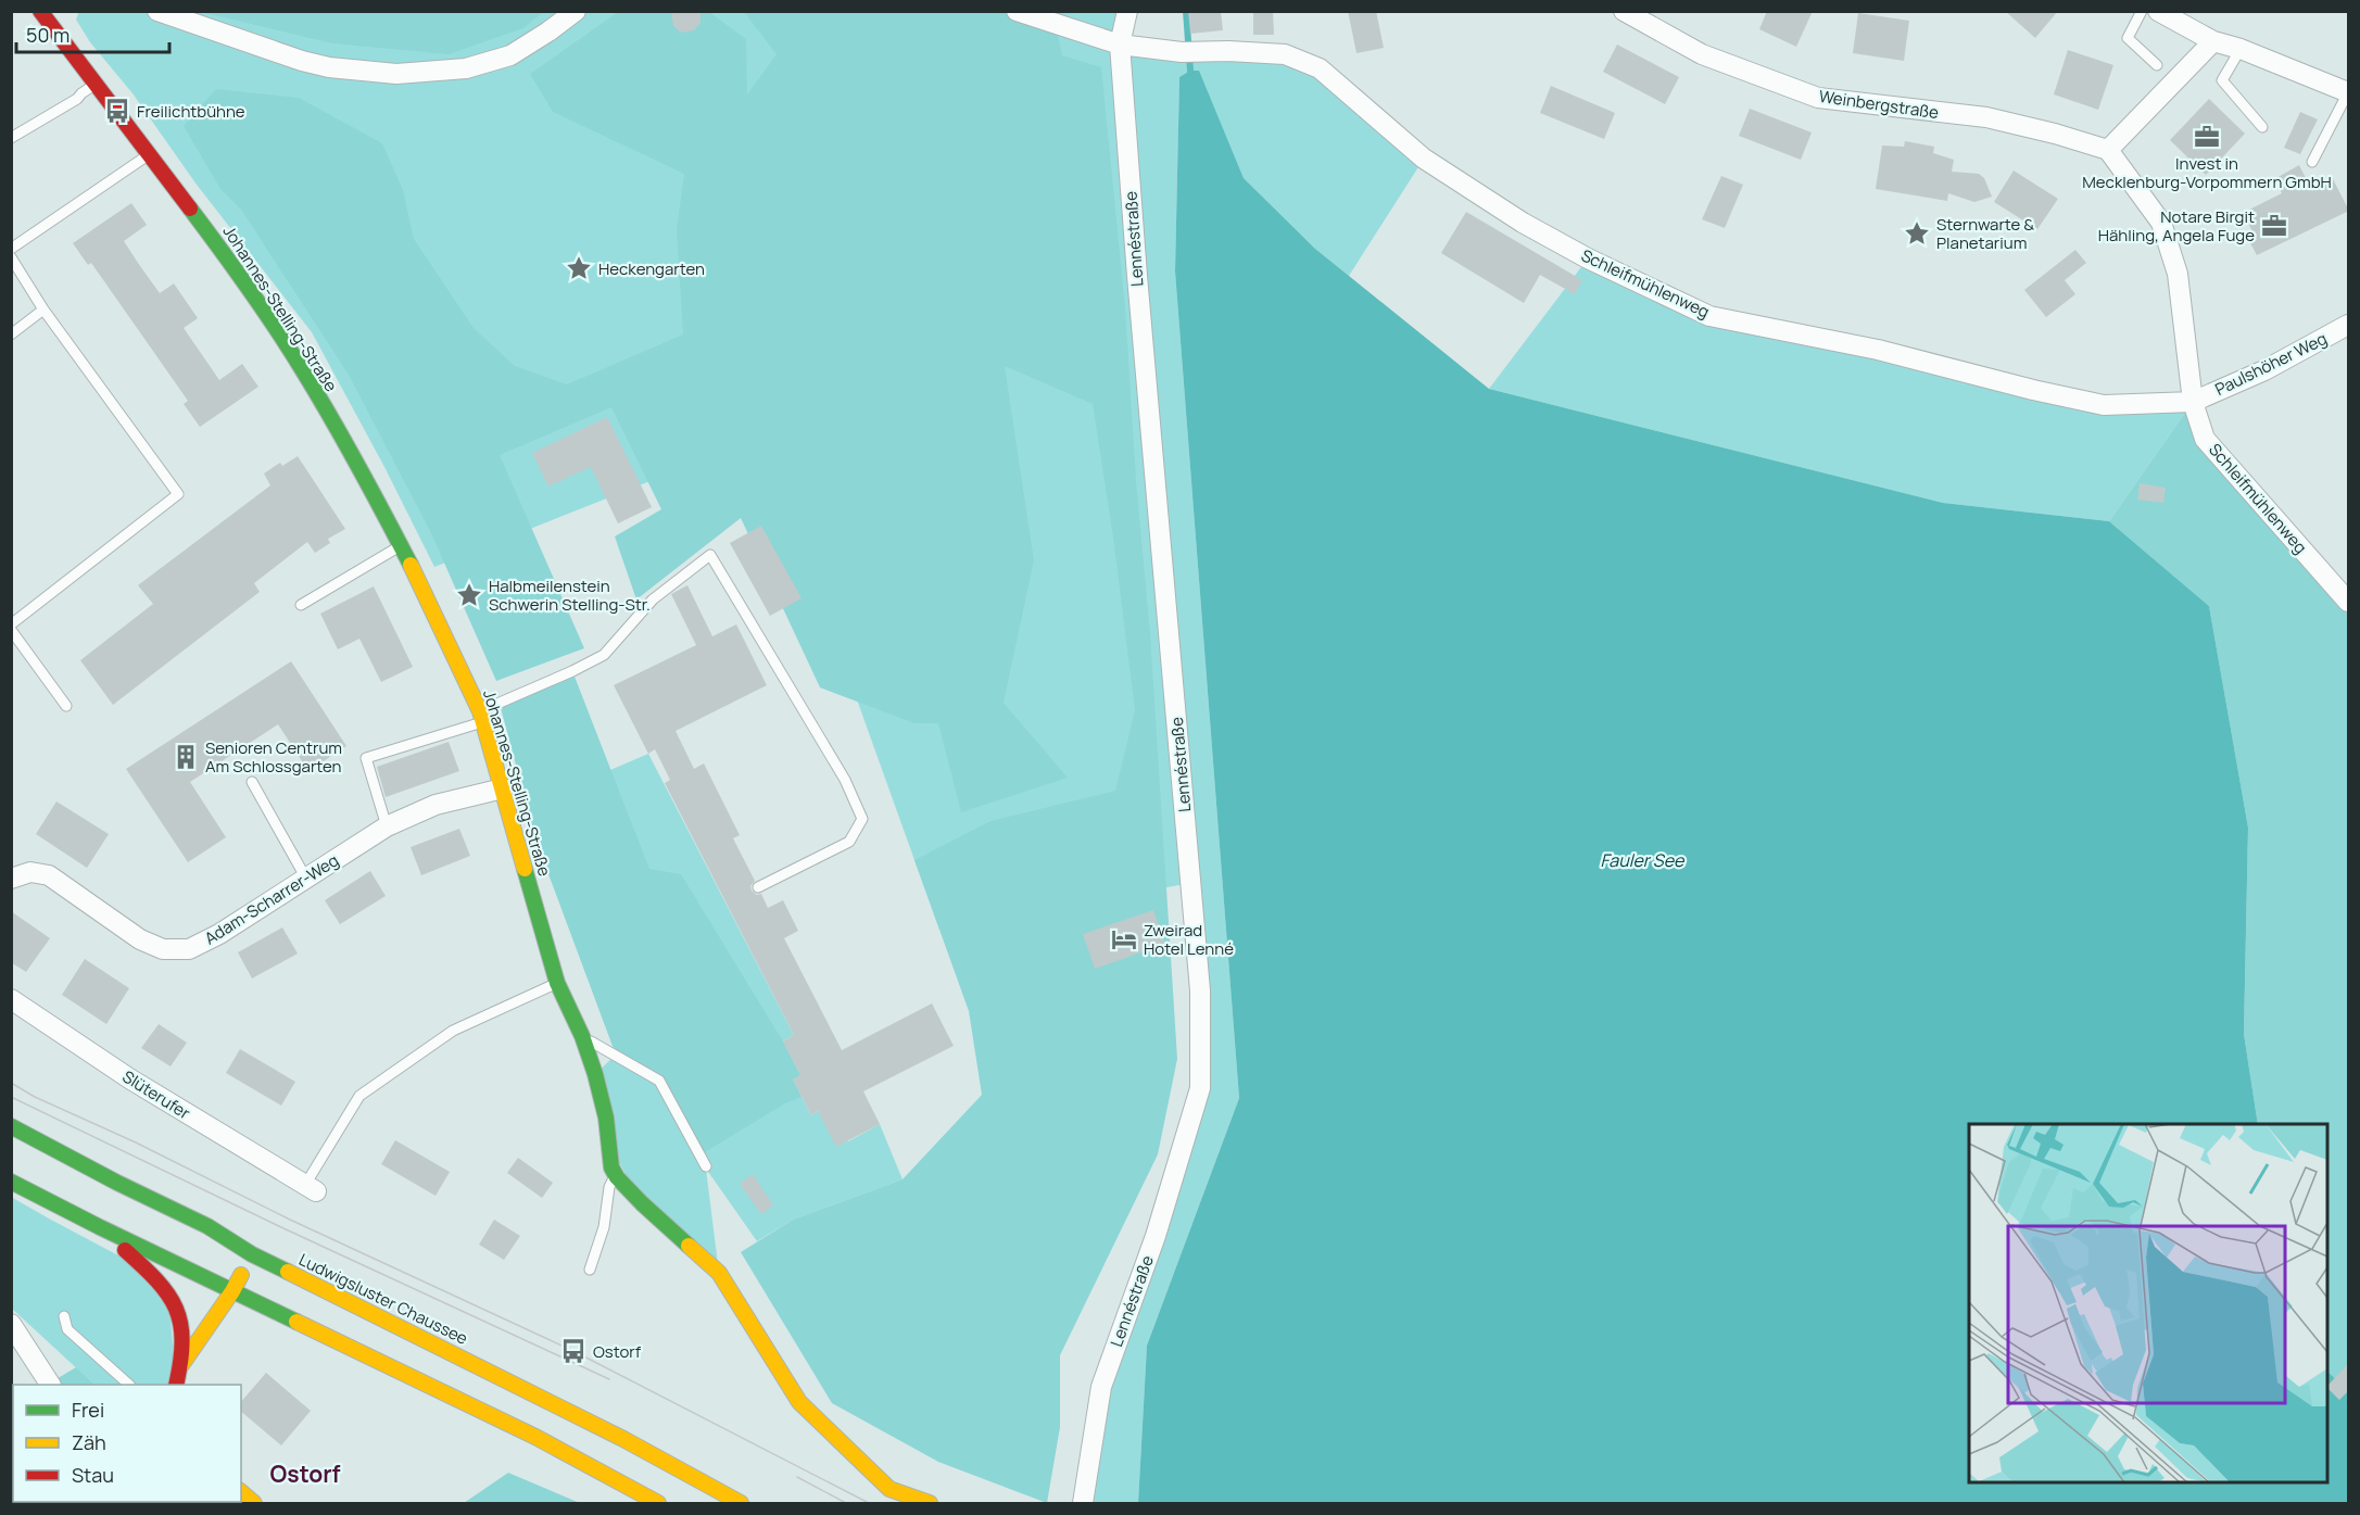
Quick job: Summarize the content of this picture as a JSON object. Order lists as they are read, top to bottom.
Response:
{
  "streets": {
    "street": [
      "Weinbergstraße",
      "Lennéstraße",
      "Schleifmühlenweg",
      "Johannes-Stelling-Straße",
      "Paulshöher Weg",
      "Adam-Scharrer-Weg",
      "Slüterufer",
      "Ludwigsluster Chaussee"
    ]
  },
  "crossings": [
    ["Lennéstraße", "Schleifmühlenweg"],
    ["Schleifmühlenweg", "Paulshöher Weg"],
    ["Johannes-Stelling-Straße", "Adam-Scharrer-Weg"],
    ["Johannes-Stelling-Straße", "Slüterufer"]
  ],
  "districts": ["Ostorf"],
  "water": ["Fauler See"],
  "places": {
    "bus stop": ["Freilichtbühne", "Ostorf"],
    "office": ["Invest in Mecklenburg-Vorpommern GmbH", "Notare Birgit Hähling, Angela Fuge"],
    "place": ["Sternwarte & Planetarium", "Heckengarten", "Halbmeilenstein Schwerin Stelling-Str."],
    "building": ["Senioren Centrum Am Schlossgarten"],
    "hotel": ["Zweirad Hotel Lenné"]
  },
  "legend": ["Frei", "Zäh", "Stau"],
  "scale_bar": "50 m"
}
